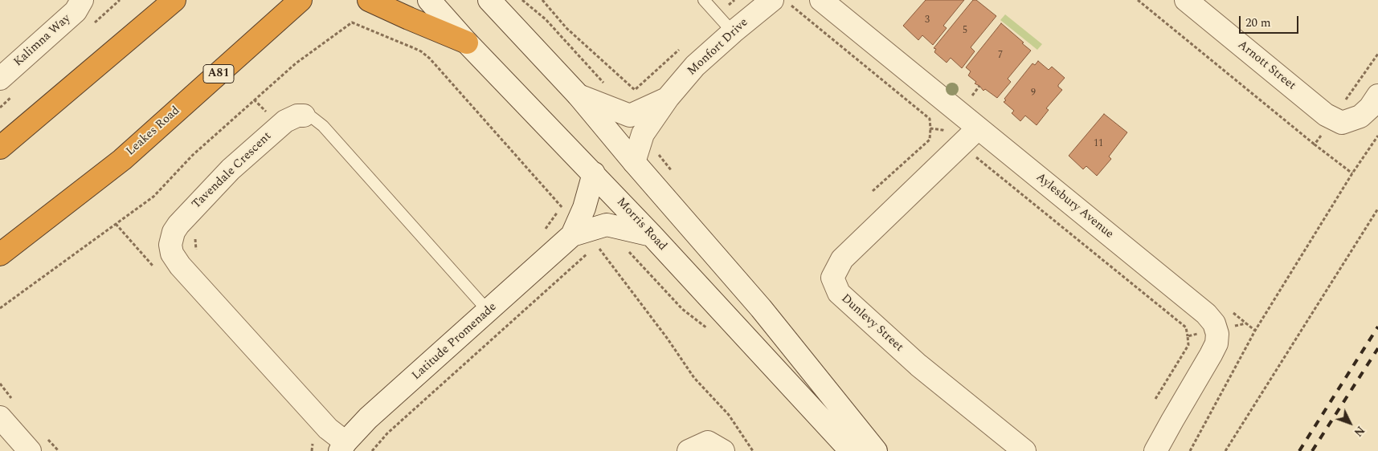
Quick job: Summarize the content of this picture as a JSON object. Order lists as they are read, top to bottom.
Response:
{
  "streets": {
    "highway": ["A81", "Leakes Road"],
    "street": [
      "Kalimna Way",
      "Monfort Drive",
      "Arnott Street",
      "Tavendale Crescent",
      "Aylesbury Avenue",
      "Morris Road",
      "Dunlevy Street",
      "Latitude Promenade"
    ]
  },
  "crossings": [
    ["Tavendale Crescent", "Latitude Promenade"],
    ["Aylesbury Avenue", "Dunlevy Street"],
    ["Morris Road", "Latitude Promenade"]
  ],
  "house_numbers": [
    "3",
    "5",
    "7",
    "9",
    "11"
  ],
  "scale_bar": "20 m",
  "north": "bottom right"
}
